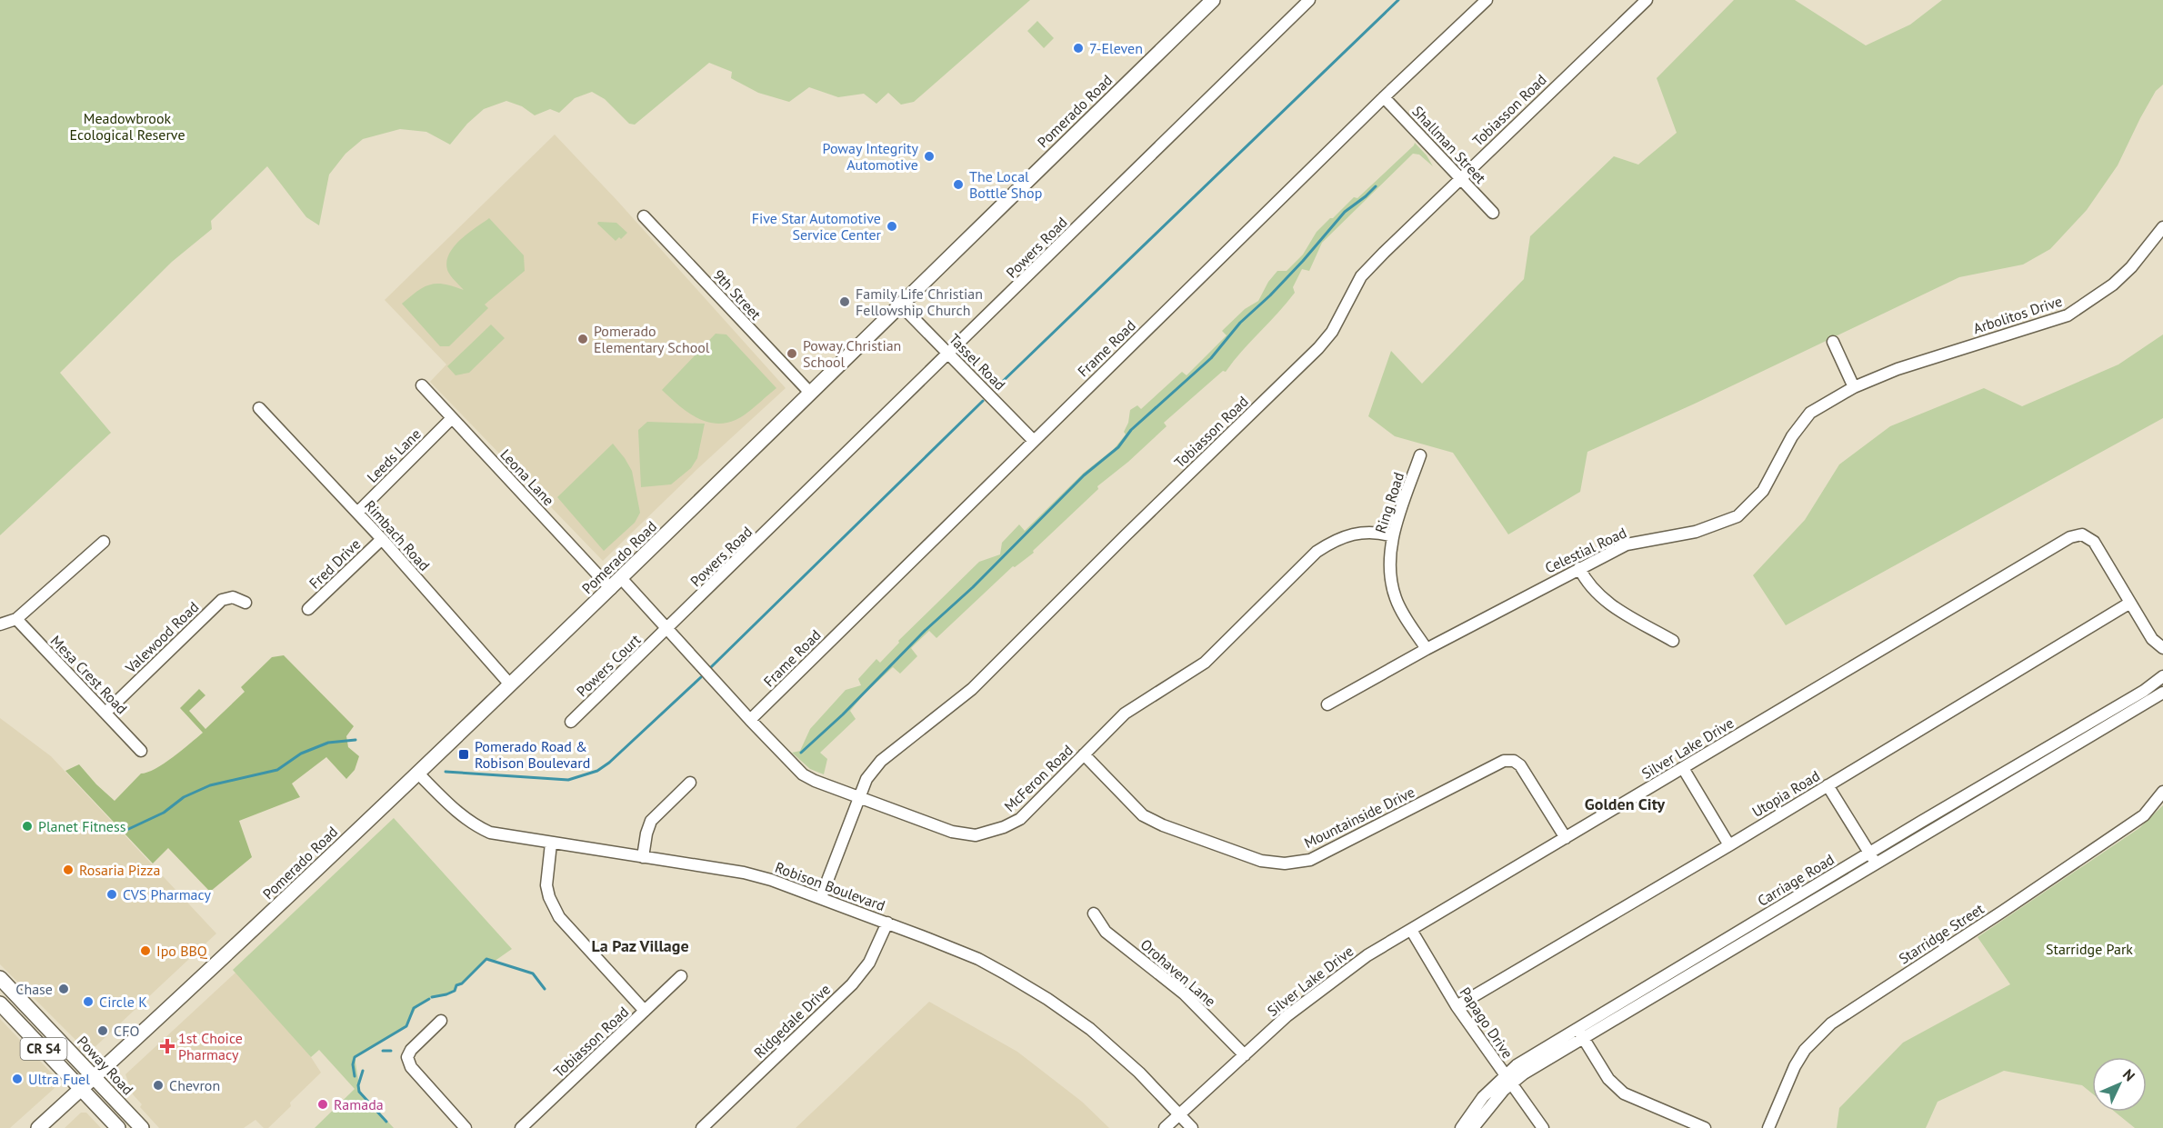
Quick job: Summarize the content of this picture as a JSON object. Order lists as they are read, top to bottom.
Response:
{
  "streets": {
    "main road": ["Pomerado Road", "CR S4", "Poway Road"],
    "street": [
      "Tobiasson Road",
      "Shallman Street",
      "Powers Road",
      "9th Street",
      "Arbolitos Drive",
      "Frame Road",
      "Tassel Road",
      "Leeds Lane",
      "Leona Lane",
      "Ring Road",
      "Rimbach Road",
      "Celestial Road",
      "Fred Drive",
      "Valewood Road",
      "Powers Court",
      "Mesa Crest Road",
      "Silver Lake Drive",
      "McFeron Road",
      "Utopia Road",
      "Mountainside Drive",
      "Carriage Road",
      "Robison Boulevard",
      "Starridge Street",
      "Orohaven Lane",
      "Ridgedale Drive",
      "Papago Drive"
    ]
  },
  "crossings": [
    ["Tobiasson Road", "Shallman Street"],
    ["Tobiasson Road", "McFeron Road"],
    ["Tobiasson Road", "Robison Boulevard"],
    ["Pomerado Road", "9th Street"],
    ["Pomerado Road", "Tassel Road"],
    ["Pomerado Road", "Leona Lane"],
    ["Pomerado Road", "Rimbach Road"],
    ["Pomerado Road", "McFeron Road"],
    ["Pomerado Road", "Robison Boulevard"],
    ["Pomerado Road", "CR S4"],
    ["Pomerado Road", "Poway Road"],
    ["Shallman Street", "Frame Road"],
    ["Powers Road", "Tassel Road"],
    ["Powers Road", "Powers Court"],
    ["Powers Road", "McFeron Road"],
    ["Arbolitos Drive", "Celestial Road"],
    ["Frame Road", "Tassel Road"],
    ["Frame Road", "McFeron Road"],
    ["Leeds Lane", "Leona Lane"],
    ["Leeds Lane", "Rimbach Road"],
    ["Ring Road", "Celestial Road"],
    ["Ring Road", "McFeron Road"],
    ["Rimbach Road", "Fred Drive"],
    ["Valewood Road", "Mesa Crest Road"],
    ["Powers Court", "McFeron Road"],
    ["Silver Lake Drive", "Utopia Road"],
    ["Silver Lake Drive", "Mountainside Drive"],
    ["Silver Lake Drive", "Robison Boulevard"],
    ["Silver Lake Drive", "Orohaven Lane"],
    ["Silver Lake Drive", "Papago Drive"],
    ["McFeron Road", "Mountainside Drive"],
    ["Utopia Road", "Papago Drive"],
    ["Carriage Road", "Papago Drive"],
    ["Robison Boulevard", "Ridgedale Drive"]
  ],
  "districts": ["Golden City", "La Paz Village"],
  "parks": ["Meadowbrook Ecological Reserve", "Starridge Park"],
  "places": {
    "other": [
      "7-Eleven",
      "Poway Integrity Automotive",
      "The Local Bottle Shop",
      "Five Star Automotive Service Center",
      "Family Life Christian Fellowship Church",
      "Pomerado Elementary School",
      "Poway Christian School",
      "Planet Fitness",
      "Rosaria Pizza",
      "CVS Pharmacy",
      "Ipo BBQ",
      "Chase",
      "Circle K",
      "CFO",
      "Ultra Fuel",
      "Chevron",
      "Ramada"
    ],
    "transit": ["Pomerado Road & Robison Boulevard"],
    "health": ["1st Choice Pharmacy"]
  },
  "north": "top right"
}
